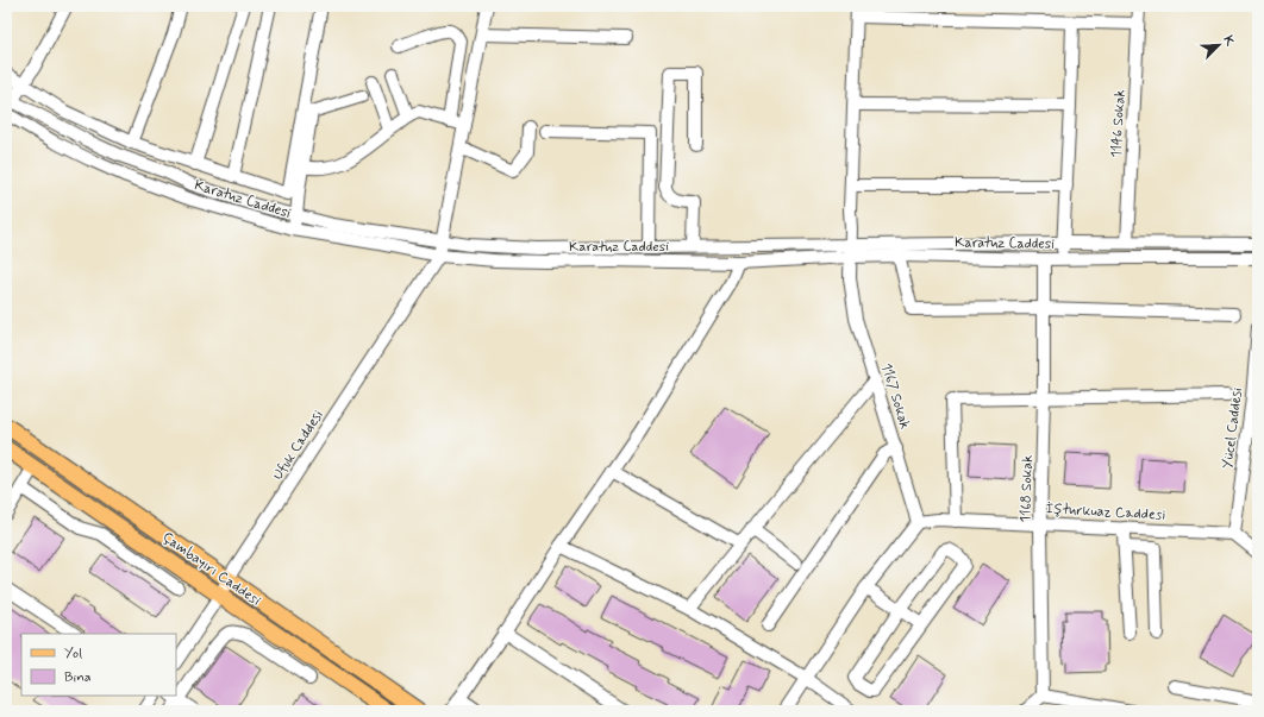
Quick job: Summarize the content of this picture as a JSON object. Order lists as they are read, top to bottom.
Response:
{
  "streets": {
    "main road": ["Çambayırı Caddesi"],
    "street": [
      "1146 Sokak",
      "Karatuz Caddesi",
      "1167 Sokak",
      "Yücel Caddesi",
      "Ufuk Caddesi",
      "1168 Sokak",
      "İşturkuaz Caddesi"
    ]
  },
  "crossings": [
    ["1146 Sokak", "Karatuz Caddesi"],
    ["Karatuz Caddesi", "1167 Sokak"],
    ["Karatuz Caddesi", "Ufuk Caddesi"],
    ["Karatuz Caddesi", "1168 Sokak"],
    ["1167 Sokak", "İşturkuaz Caddesi"],
    ["Yücel Caddesi", "İşturkuaz Caddesi"],
    ["Ufuk Caddesi", "Çambayırı Caddesi"],
    ["1168 Sokak", "İşturkuaz Caddesi"]
  ],
  "legend": ["Yol", "Bina"],
  "north": "top right"
}
